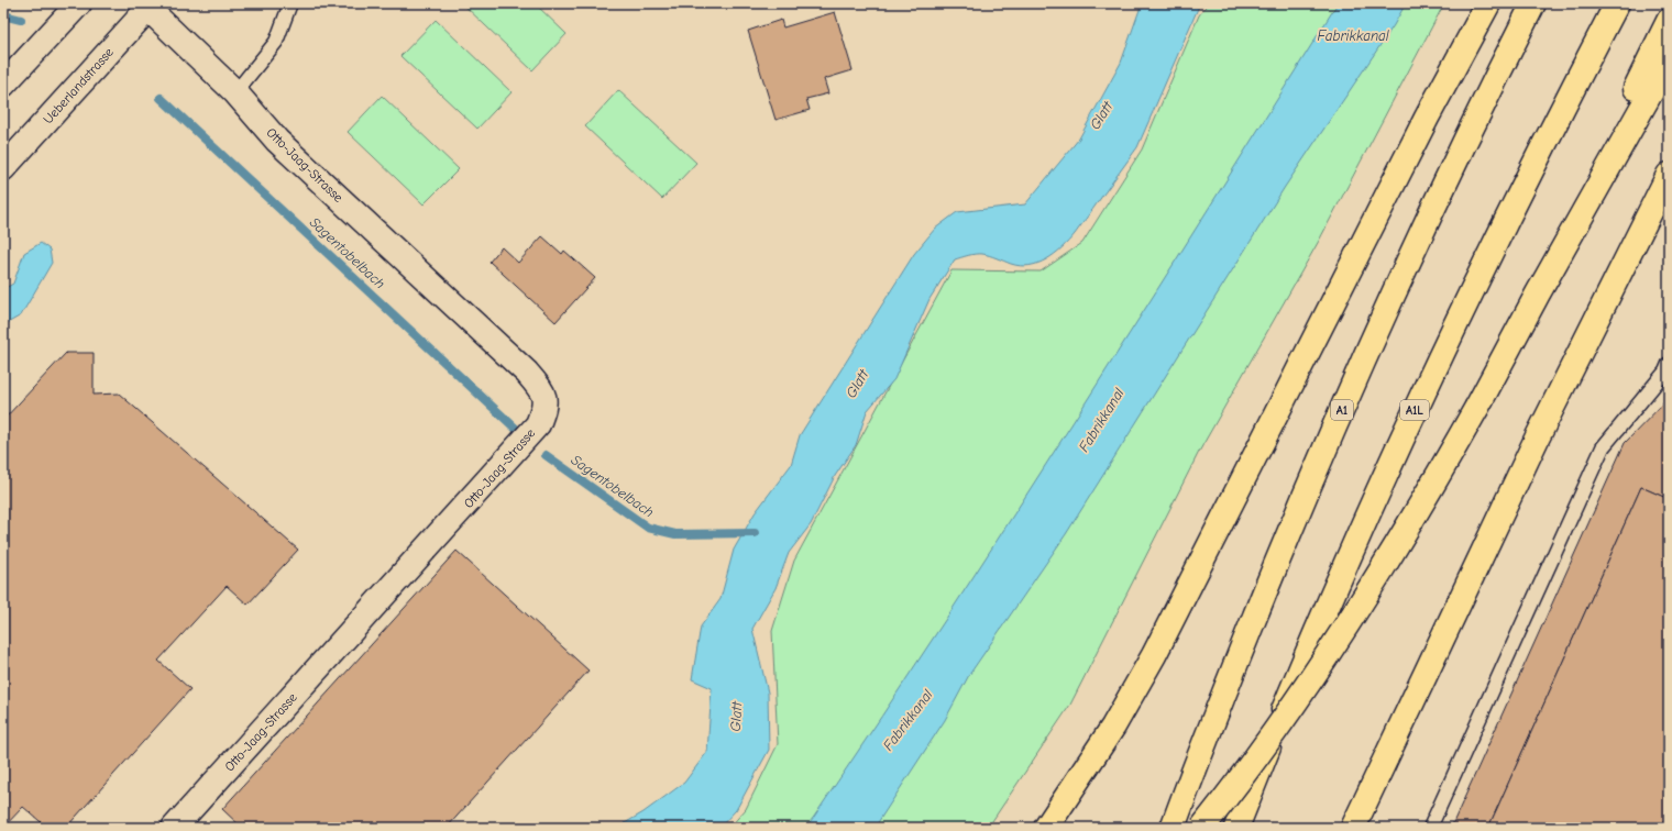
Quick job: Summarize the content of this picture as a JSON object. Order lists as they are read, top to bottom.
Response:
{
  "streets": {
    "highway": ["A1", "A1L"],
    "street": ["Ueberlandstrasse", "Otto-Jaag-Strasse"]
  },
  "crossings": [
    ["Ueberlandstrasse", "Otto-Jaag-Strasse"]
  ],
  "water": ["Fabrikkanal", "Glatt", "Sagentobelbach"]
}
